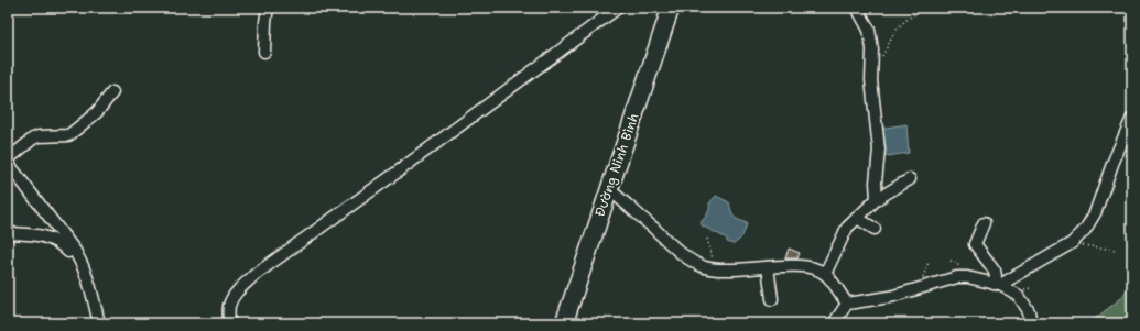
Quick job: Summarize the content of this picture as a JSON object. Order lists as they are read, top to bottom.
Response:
{
  "streets": {
    "highway": ["Đường Ninh Bình"]
  }
}
